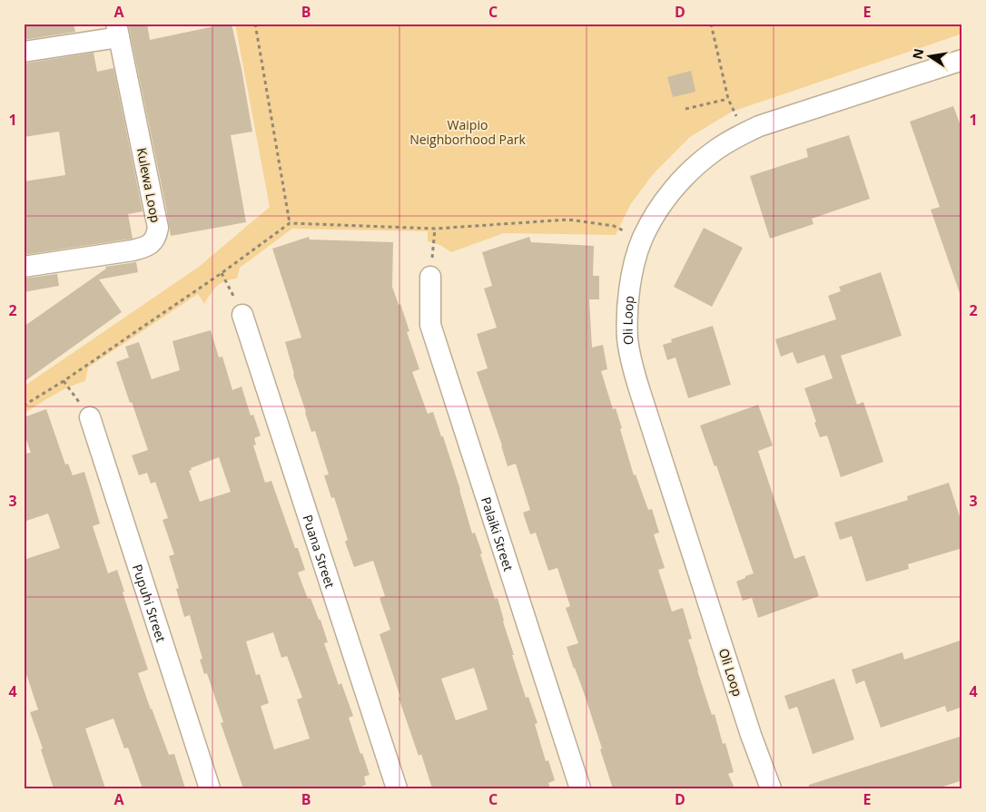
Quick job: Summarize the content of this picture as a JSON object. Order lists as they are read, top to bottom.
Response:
{
  "streets": {
    "street": [
      "Kulewa Loop",
      "Oli Loop",
      "Palaiki Street",
      "Puana Street",
      "Pupuhi Street"
    ]
  },
  "parks": ["Waipio Neighborhood Park"],
  "north": "left",
  "grid": {
    "columns": [
      "A",
      "B",
      "C",
      "D",
      "E"
    ],
    "rows": [
      "1",
      "2",
      "3",
      "4"
    ]
  }
}
